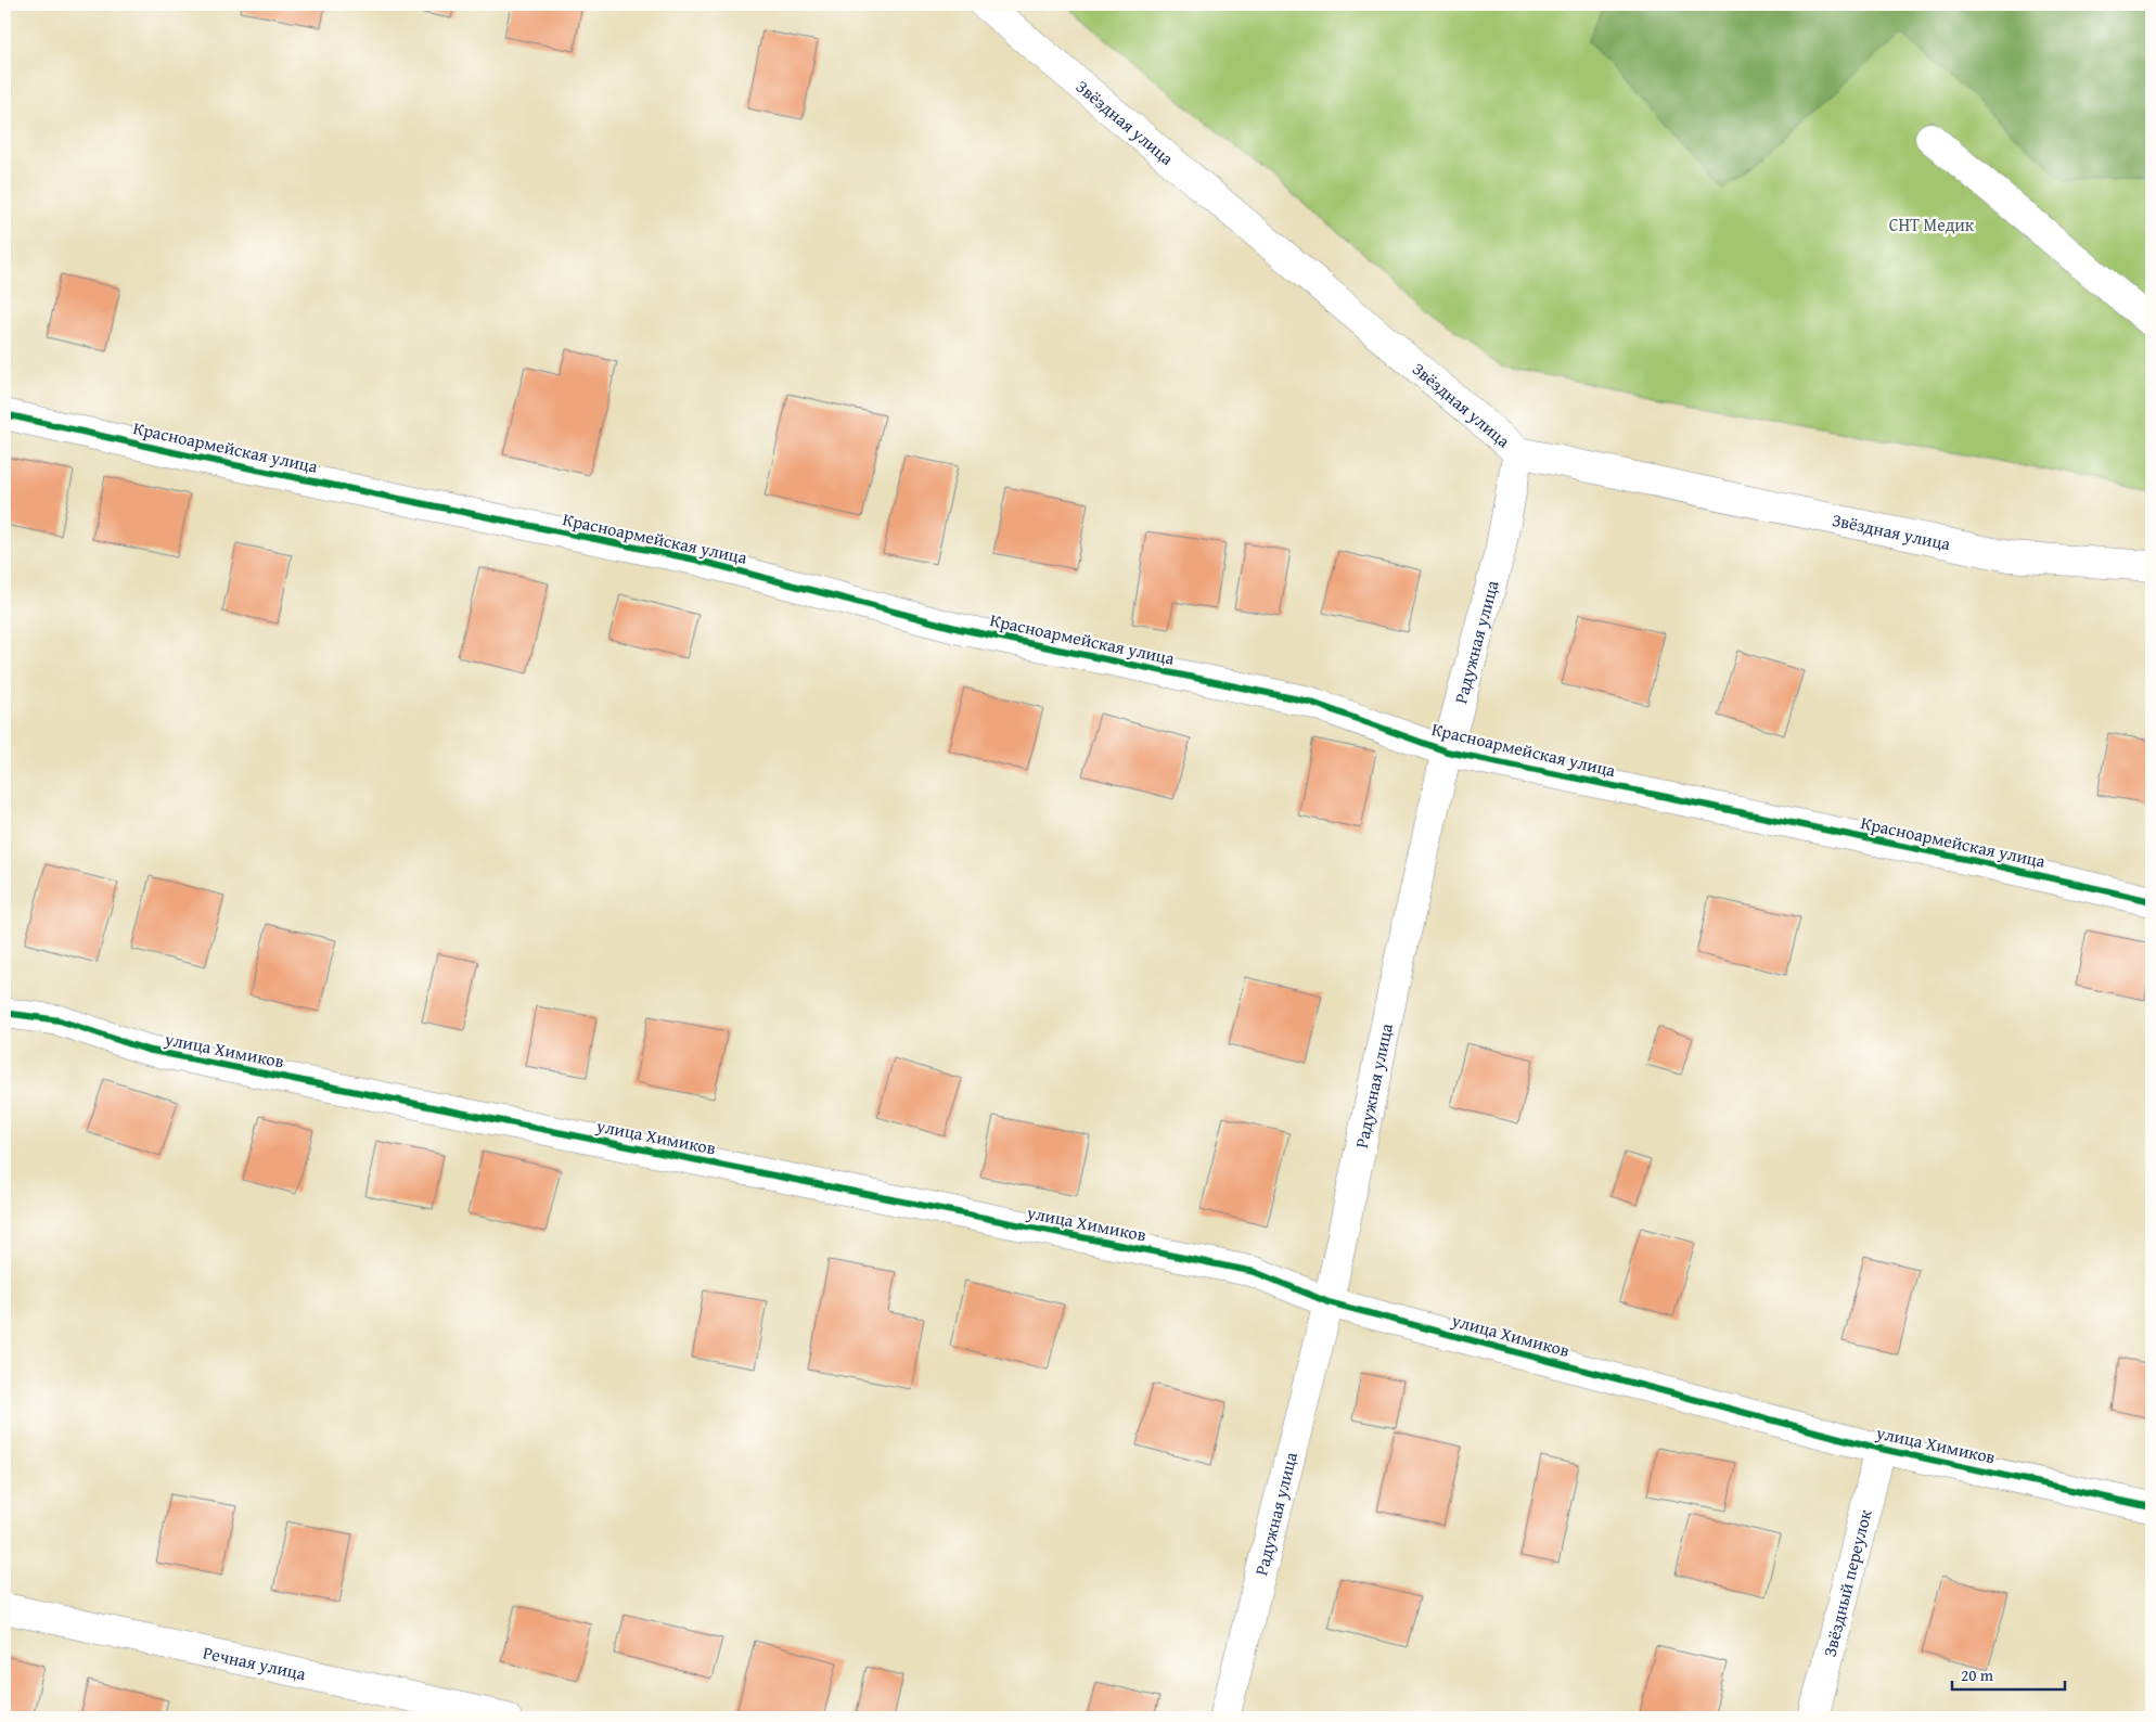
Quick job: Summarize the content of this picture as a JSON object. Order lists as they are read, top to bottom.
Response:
{
  "streets": {
    "street": [
      "Звёздная улица",
      "Красноармейская улица",
      "Радужная улица",
      "улица Химиков",
      "Звёздный переулок",
      "Речная улица"
    ]
  },
  "crossings": [
    ["Звёздная улица", "Радужная улица"],
    ["Красноармейская улица", "Радужная улица"],
    ["Радужная улица", "улица Химиков"],
    ["улица Химиков", "Звёздный переулок"]
  ],
  "parks": ["СНТ Медик"],
  "scale_bar": "20 m"
}
